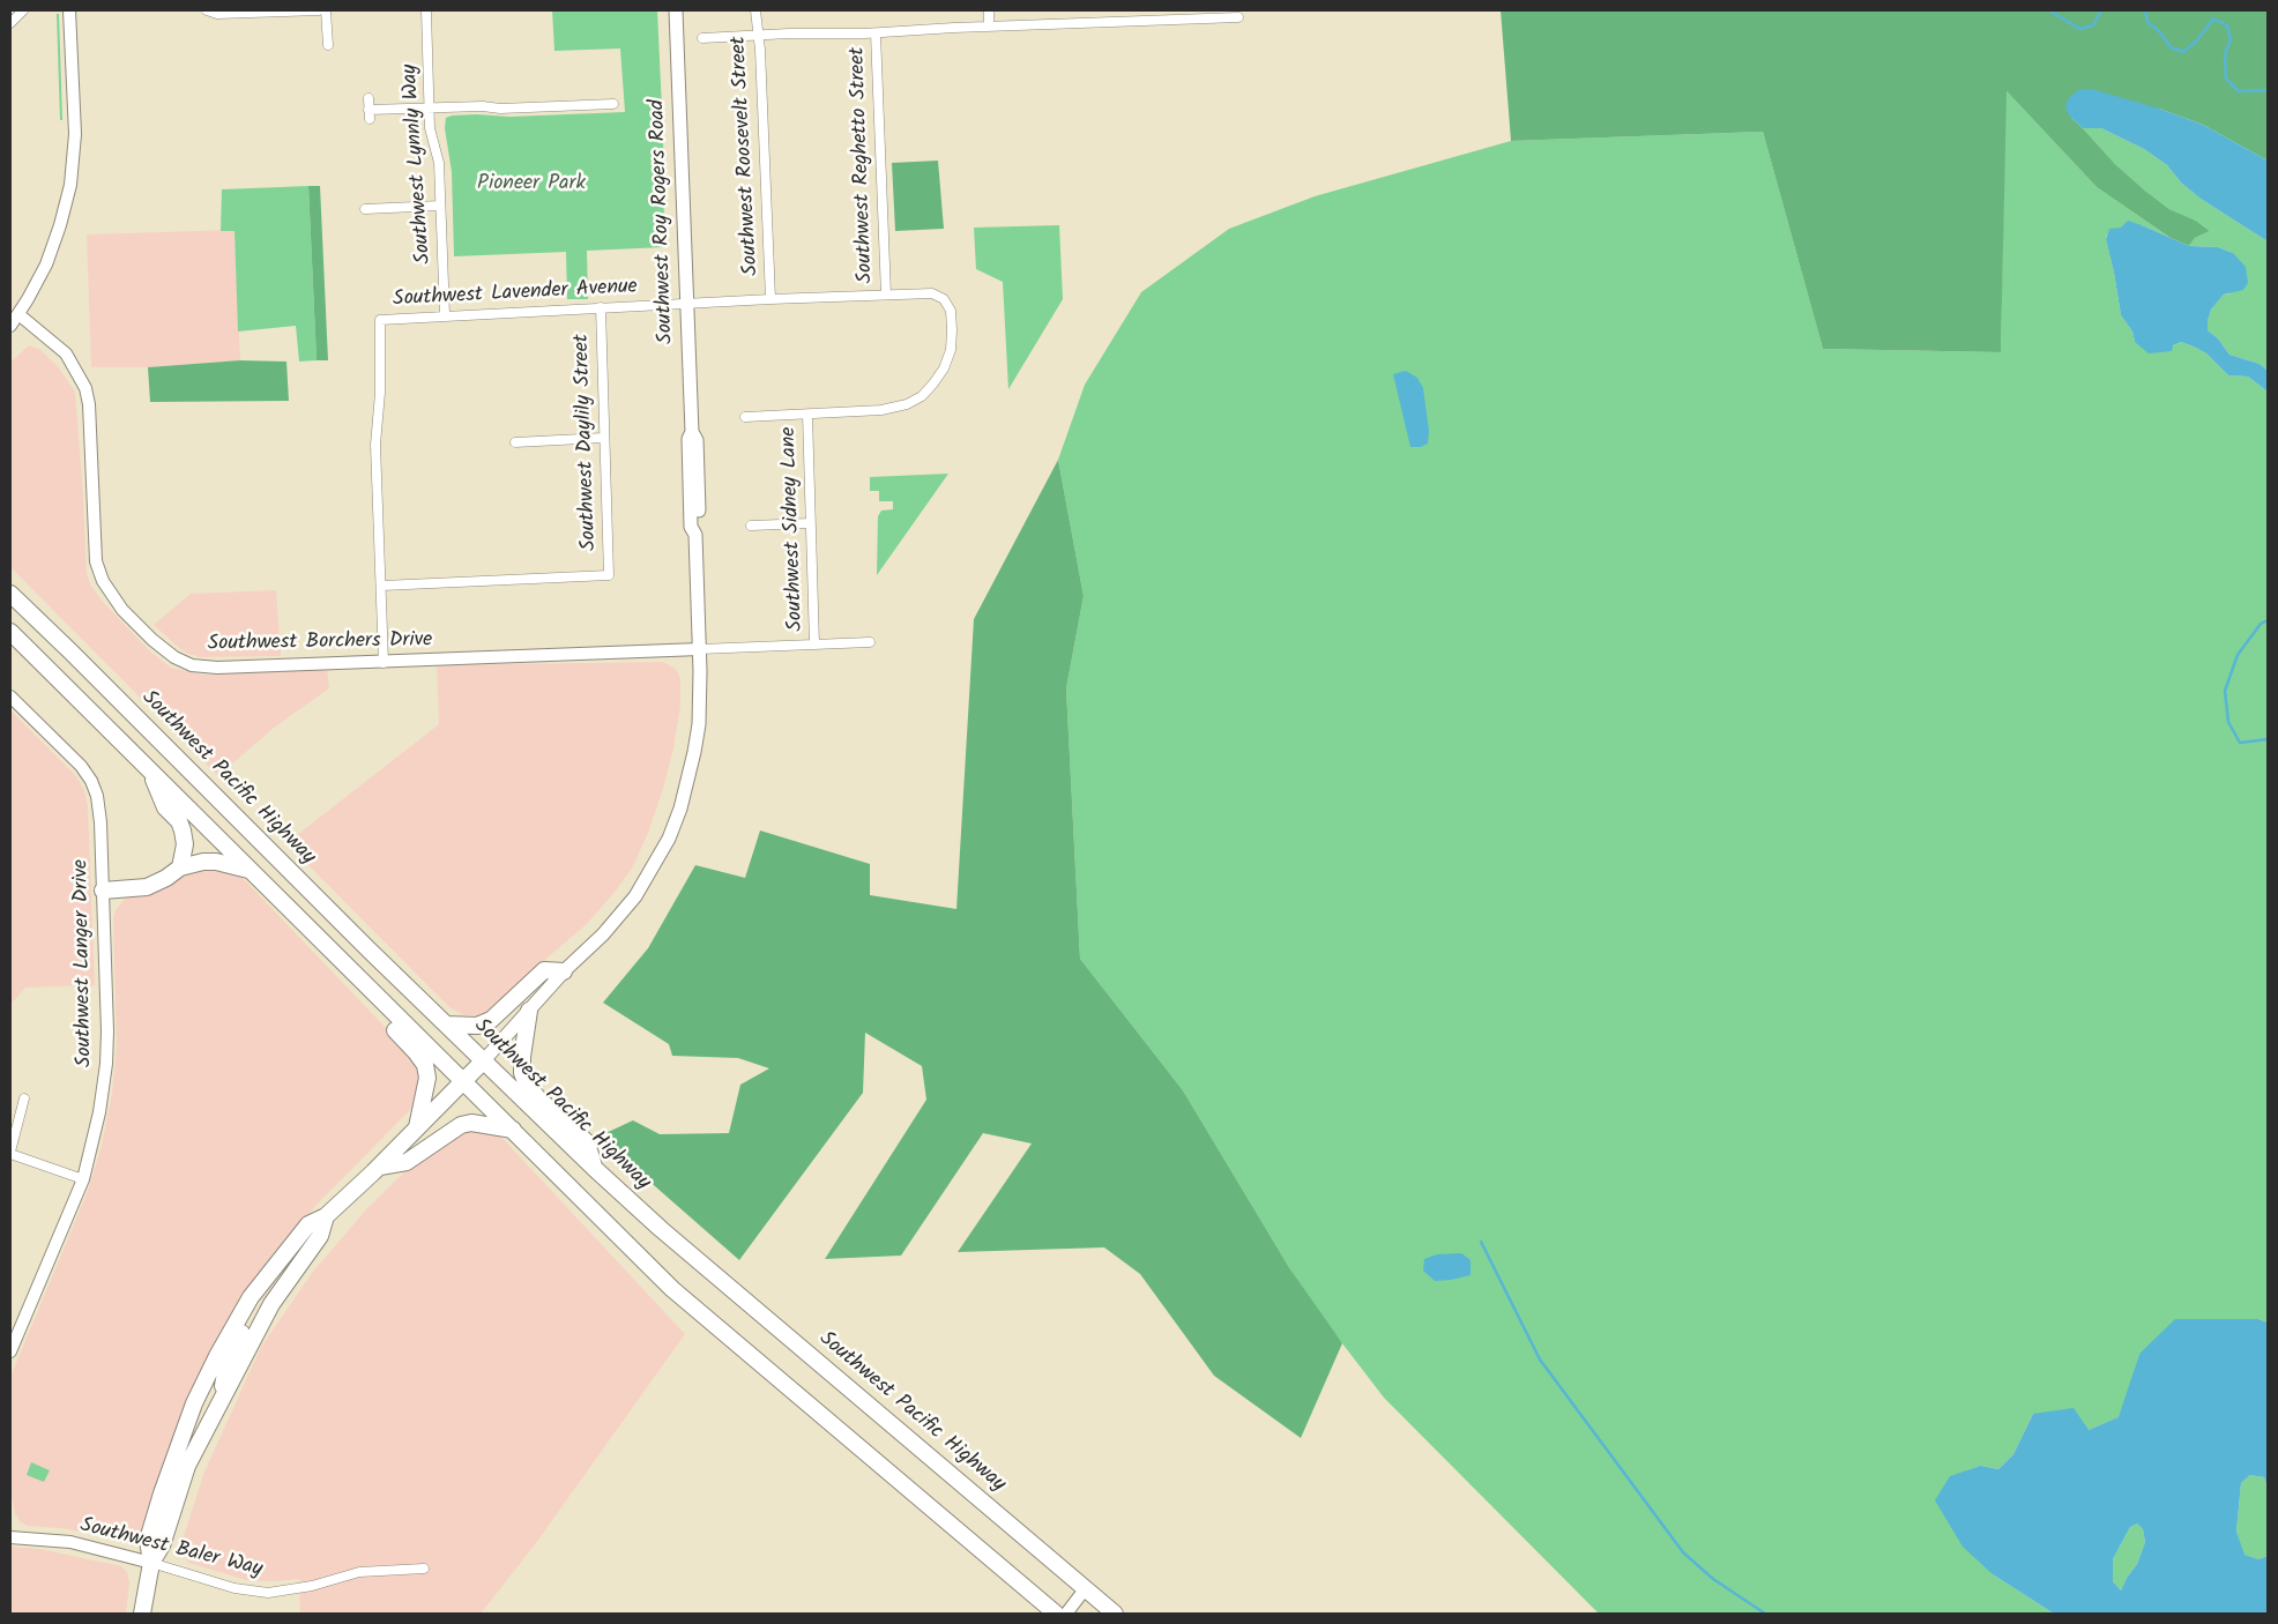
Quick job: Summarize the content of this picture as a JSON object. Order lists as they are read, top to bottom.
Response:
{
  "streets": {
    "highway": ["Southwest Pacific Highway"],
    "main road": ["Southwest Roy Rogers Road"],
    "street": [
      "Southwest Roosevelt Street",
      "Southwest Lynnly Way",
      "Southwest Reghetto Street",
      "Southwest Lavender Avenue",
      "Southwest Daylily Street",
      "Southwest Sidney Lane",
      "Southwest Borchers Drive",
      "Southwest Langer Drive",
      "Southwest Baler Way"
    ]
  },
  "crossings": [
    ["Southwest Roosevelt Street", "Southwest Lavender Avenue"],
    ["Southwest Lynnly Way", "Southwest Lavender Avenue"],
    ["Southwest Reghetto Street", "Southwest Lavender Avenue"],
    ["Southwest Roy Rogers Road", "Southwest Lavender Avenue"],
    ["Southwest Roy Rogers Road", "Southwest Borchers Drive"],
    ["Southwest Roy Rogers Road", "Southwest Pacific Highway"],
    ["Southwest Lavender Avenue", "Southwest Daylily Street"],
    ["Southwest Lavender Avenue", "Southwest Sidney Lane"],
    ["Southwest Sidney Lane", "Southwest Borchers Drive"]
  ],
  "parks": ["Pioneer Park"]
}
